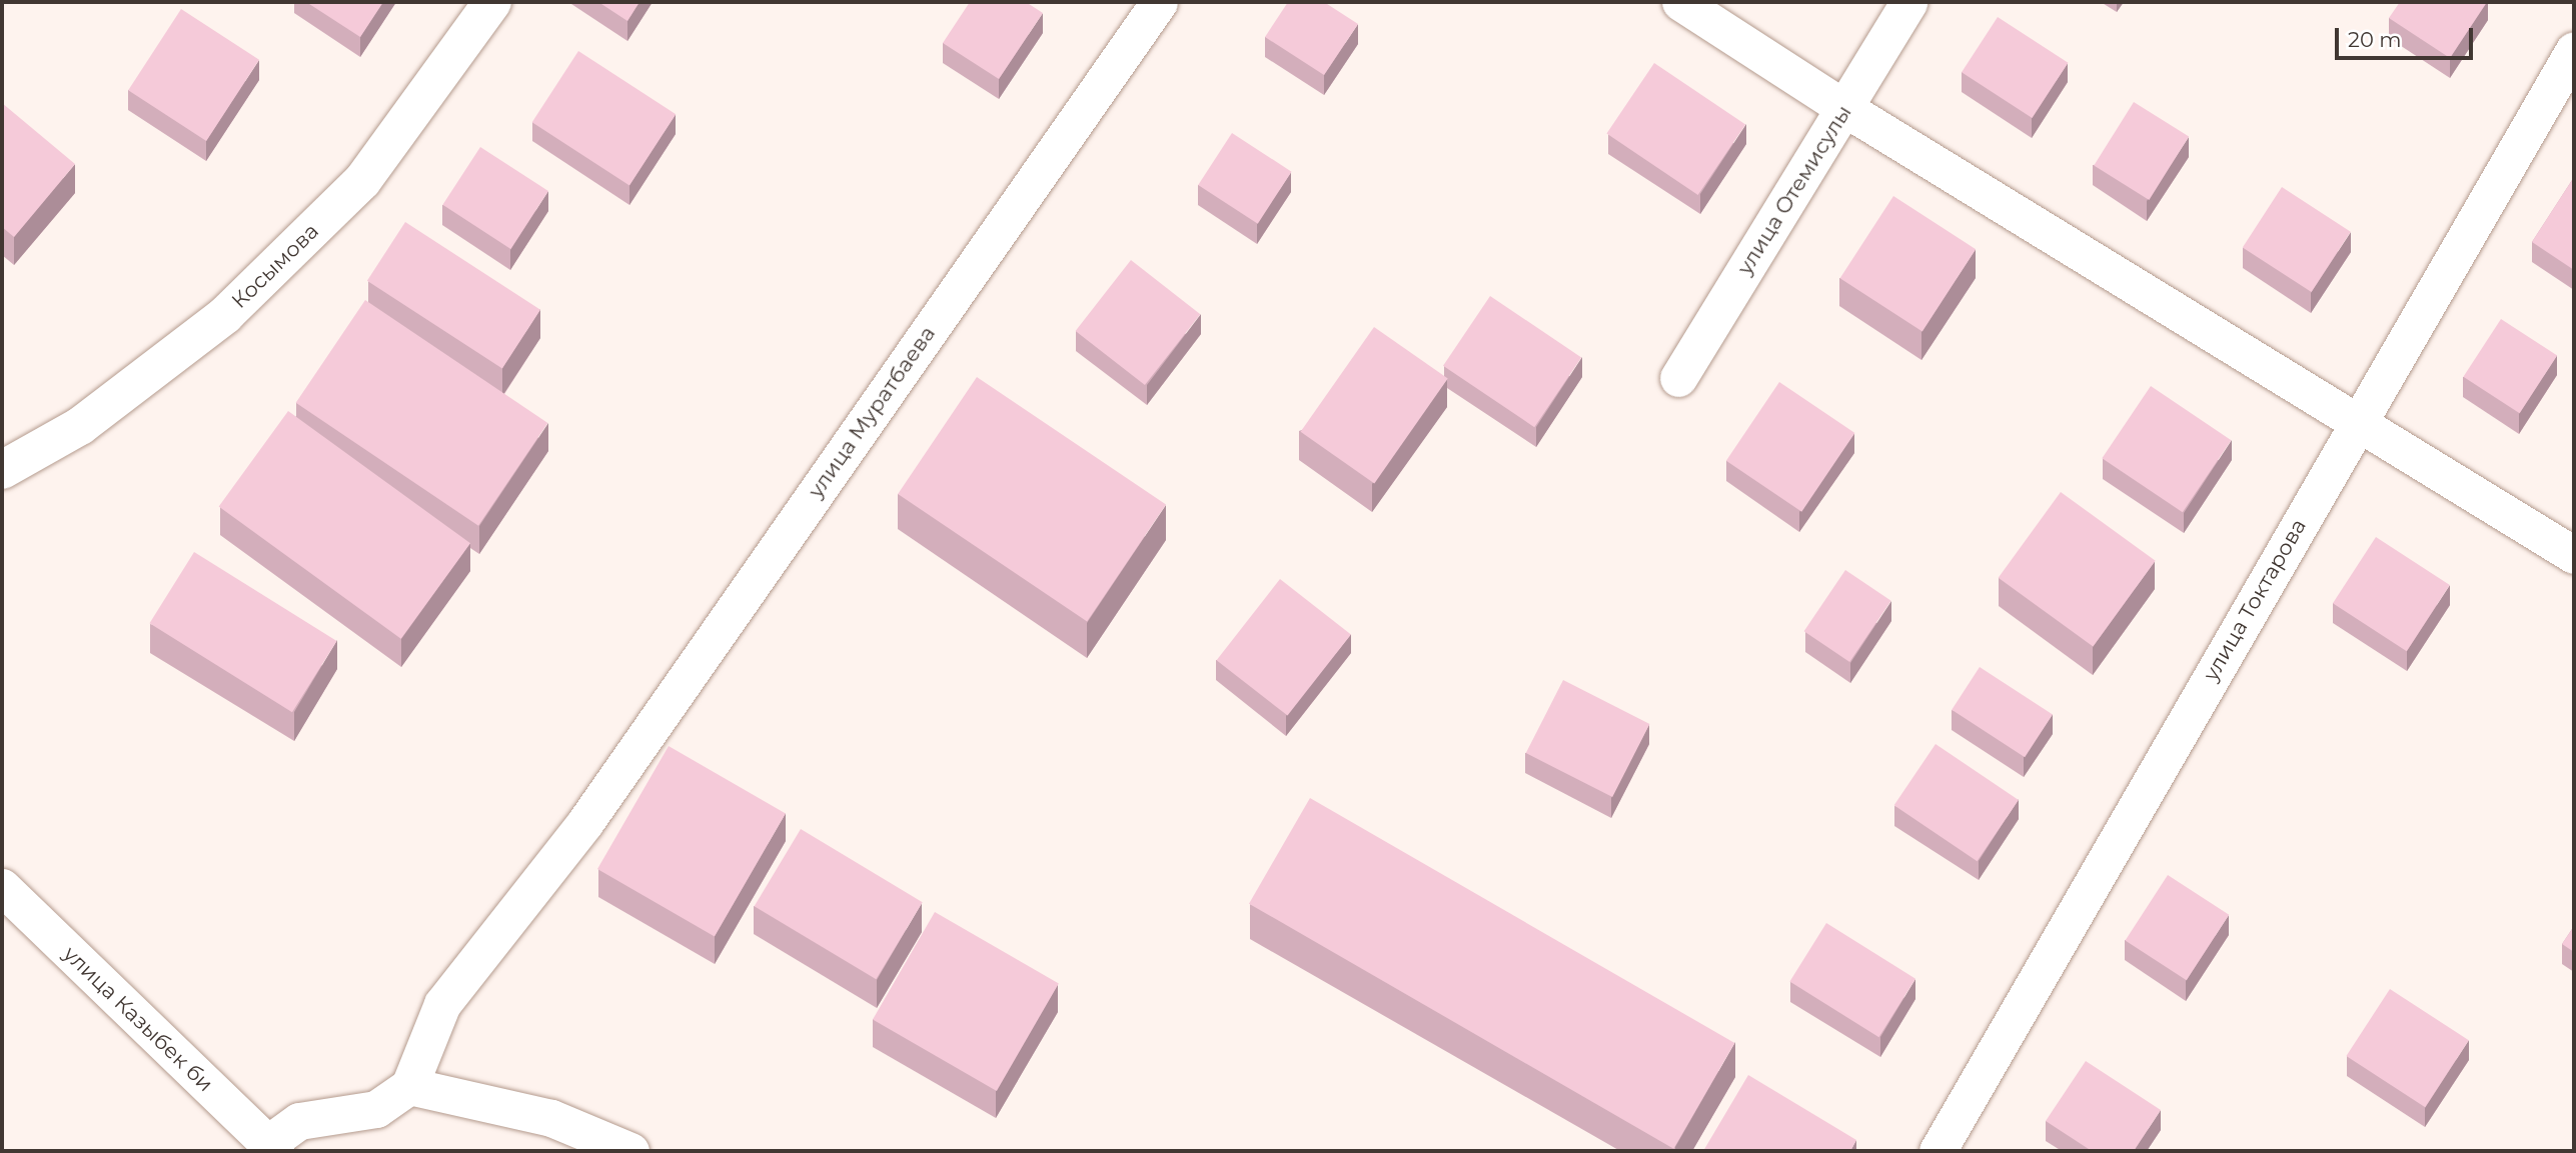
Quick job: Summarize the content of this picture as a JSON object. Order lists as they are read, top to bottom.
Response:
{
  "streets": {
    "street": [
      "улица Отемисулы",
      "Косымова",
      "улица Муратбаева",
      "улица Токтарова",
      "улица Казыбек би"
    ]
  },
  "scale_bar": "20 m"
}
